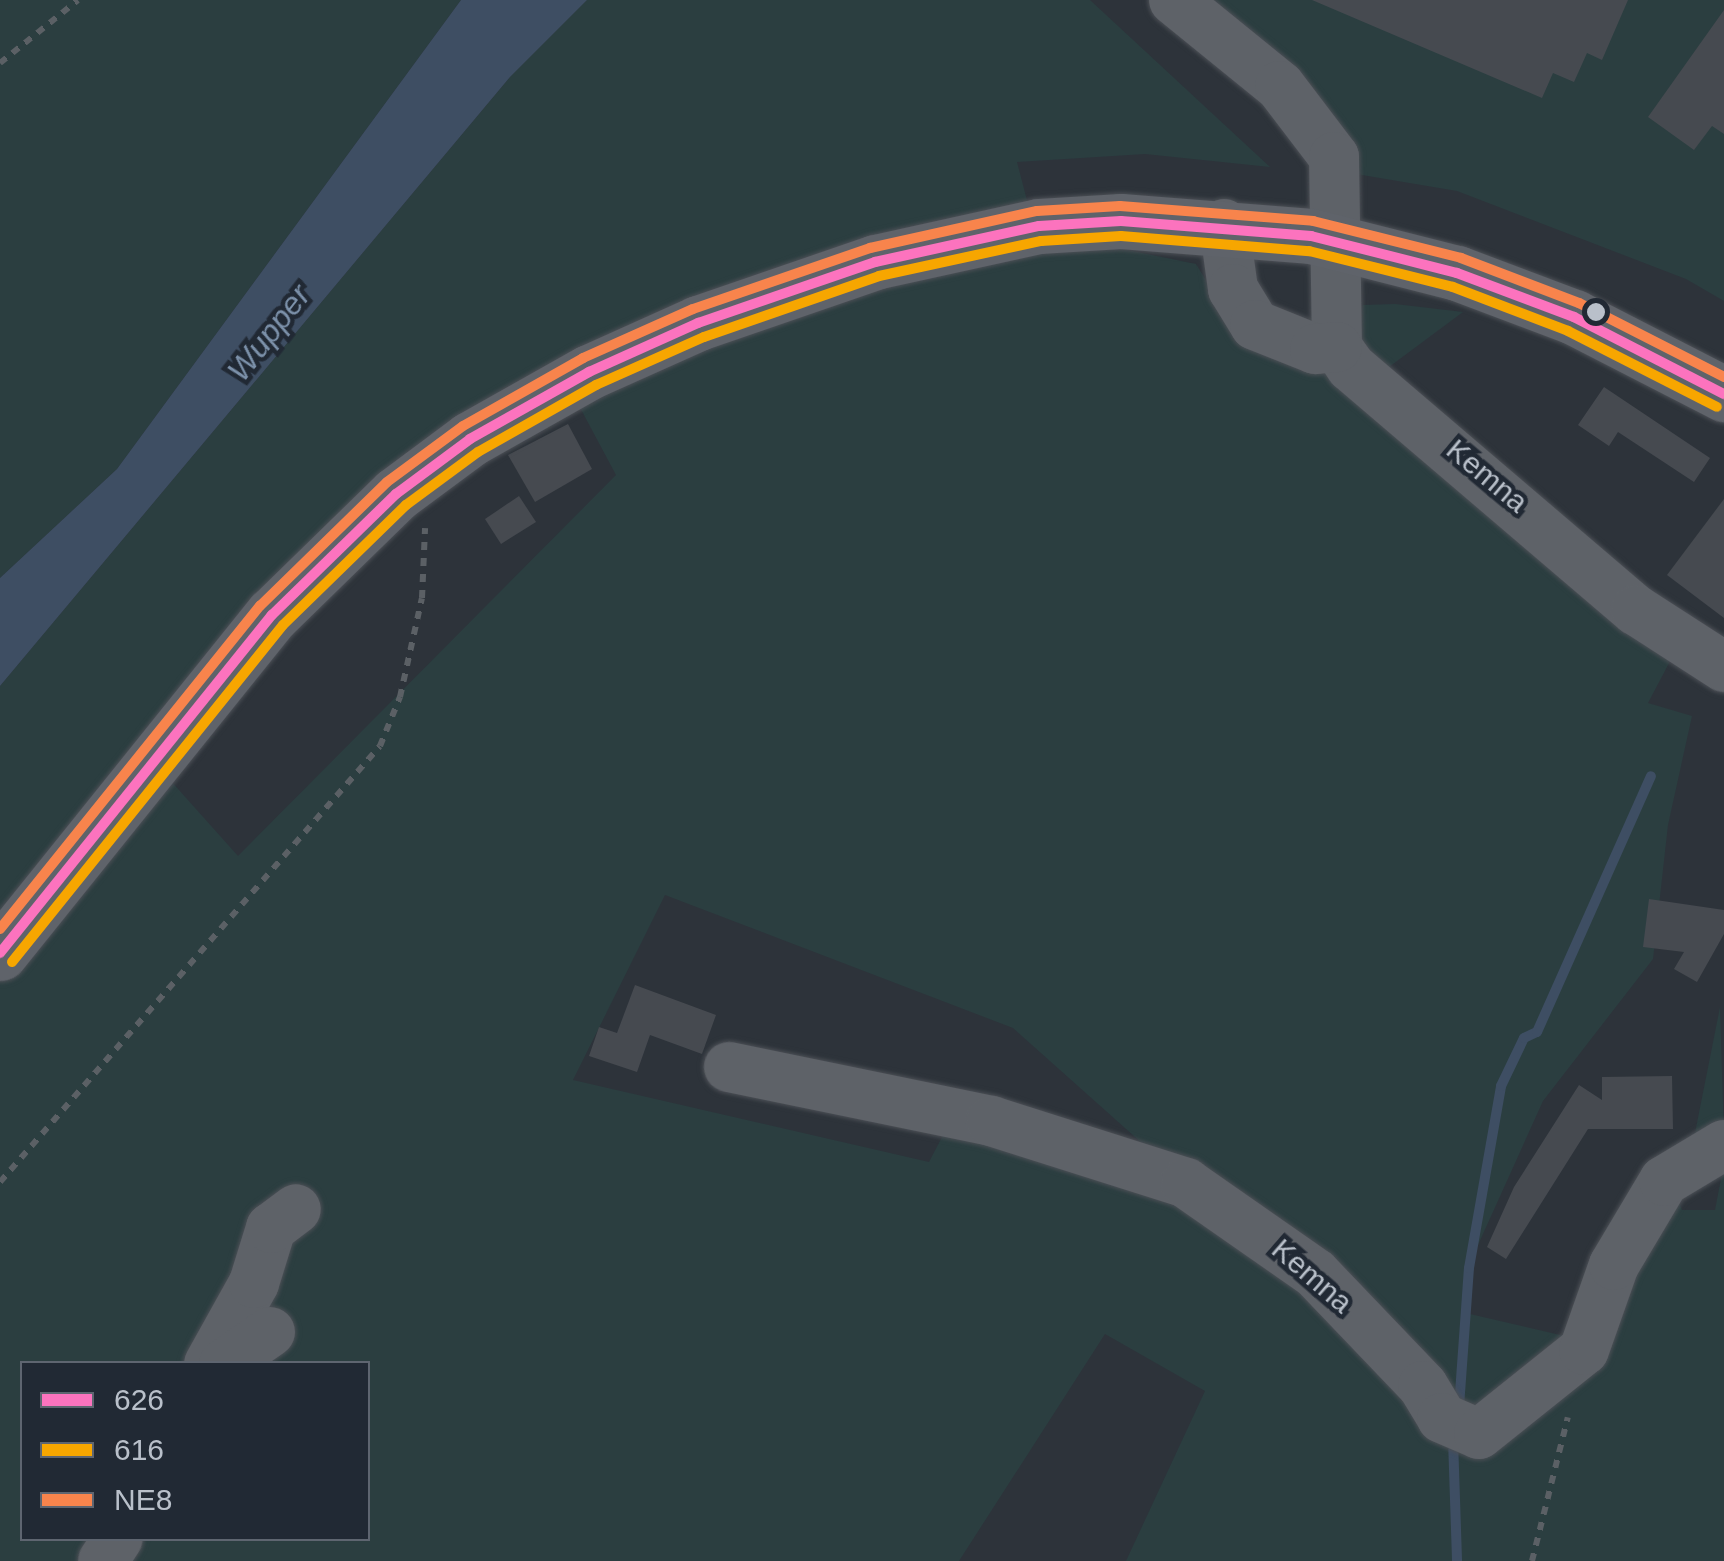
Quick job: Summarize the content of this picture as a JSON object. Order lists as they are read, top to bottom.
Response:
{
  "streets": {
    "street": ["Kemna"]
  },
  "water": ["Wupper"],
  "lines": ["transit line NE8", "transit line 626", "transit line 616"],
  "legend": ["626", "616", "NE8"]
}
